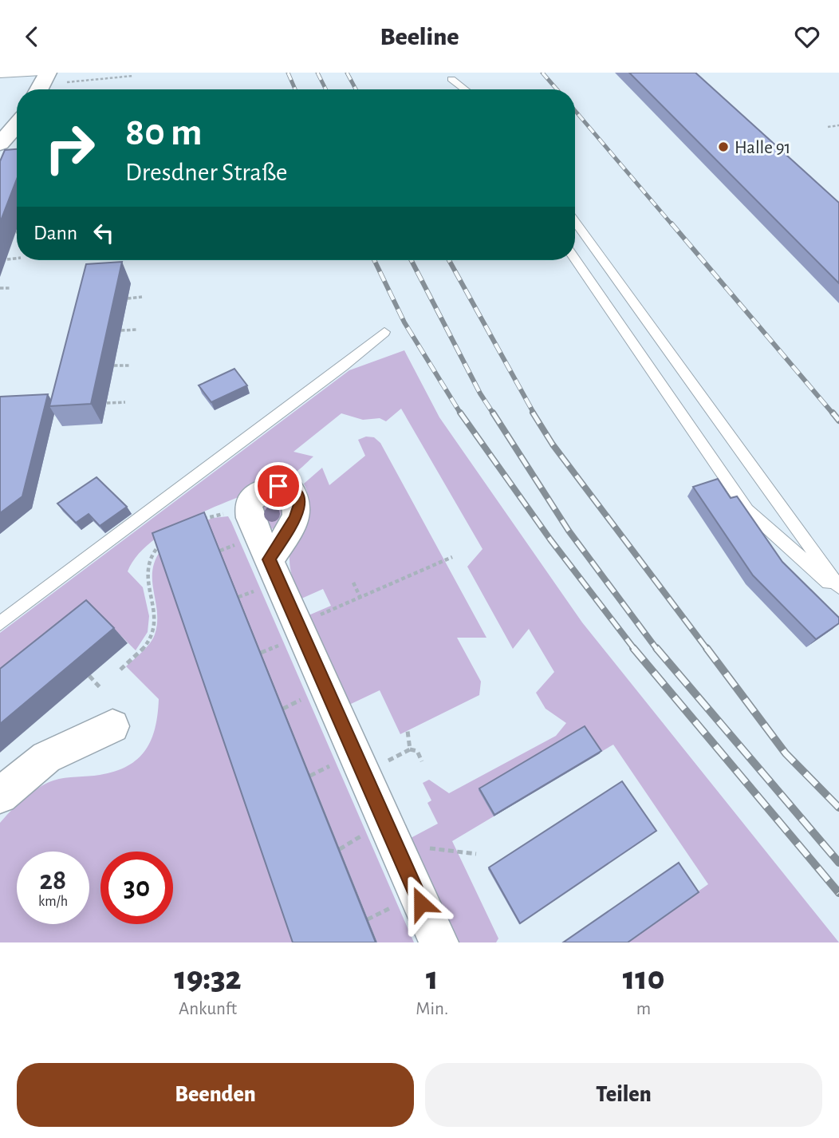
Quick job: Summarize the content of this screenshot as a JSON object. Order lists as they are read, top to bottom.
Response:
{
  "places": ["Halle 91"],
  "page": {
    "header": "Beeline",
    "turn": ["80 m", "Dresdner Straße"],
    "then": "Dann",
    "speed": "28 km/h",
    "limit": "30",
    "eta": [
      "19:32",
      "Ankunft",
      "1",
      "Min.",
      "110",
      "m"
    ],
    "buttons": ["Beenden", "Teilen"]
  }
}
